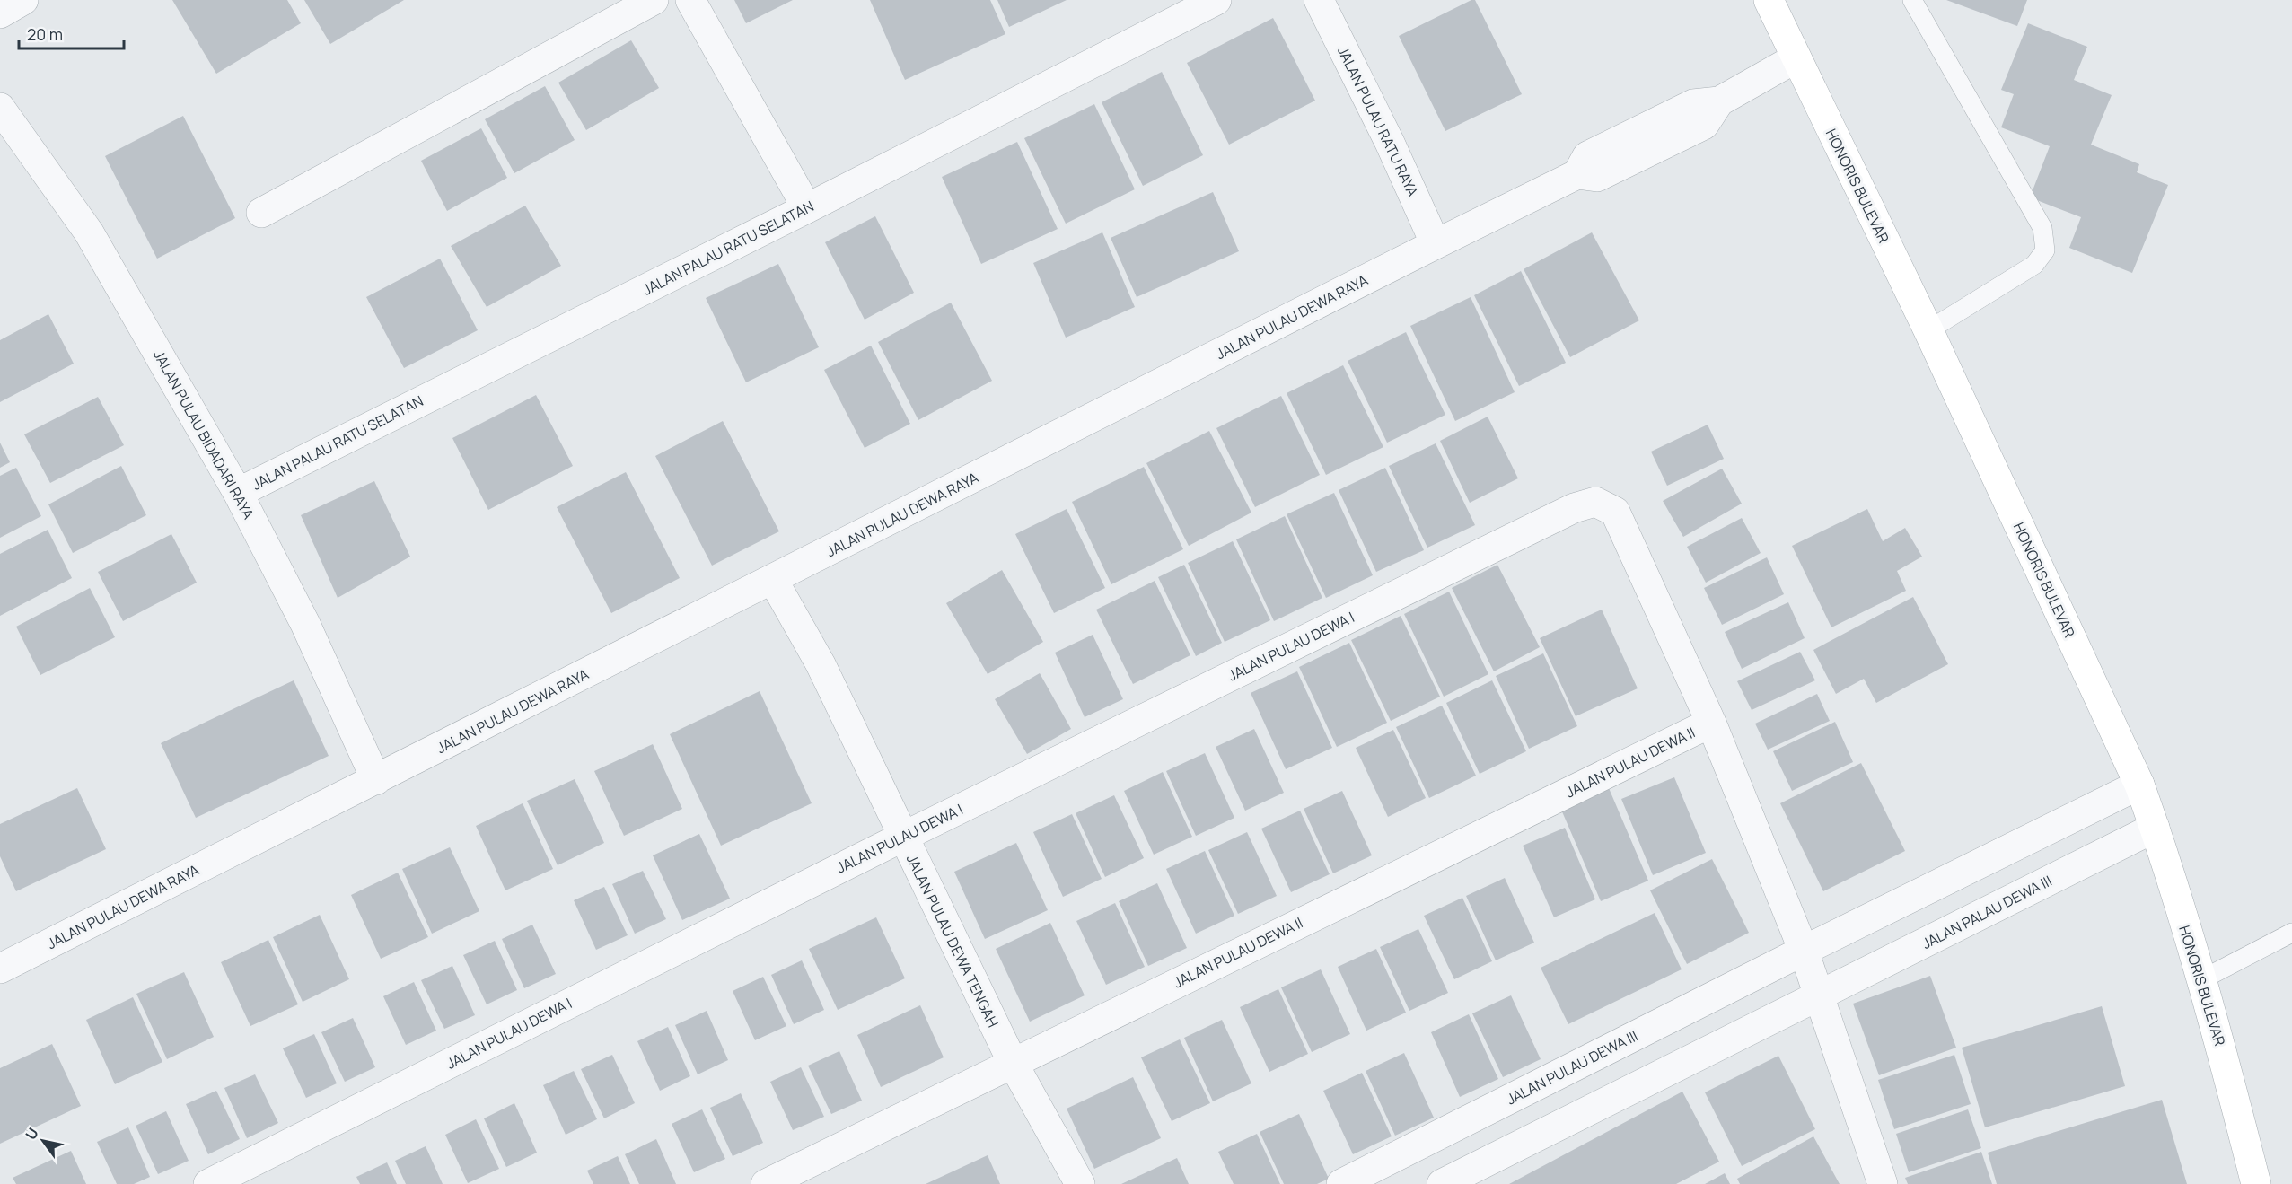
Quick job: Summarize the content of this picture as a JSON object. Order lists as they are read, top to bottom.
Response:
{
  "streets": {
    "street": [
      "JALAN PULAU RATU RAYA",
      "HONORIS BULEVAR",
      "JALAN PALAU RATU SELATAN",
      "JALAN PULAU DEWA RAYA",
      "JALAN PULAU BIDADARI RAYA",
      "JALAN PULAU DEWA I",
      "JALAN PULAU DEWA II",
      "JALAN PALAU DEWA III",
      "JALAN PULAU DEWA TENGAH",
      "JALAN PULAU DEWA III"
    ]
  },
  "crossings": [
    ["JALAN PULAU RATU RAYA", "JALAN PULAU DEWA RAYA"],
    ["HONORIS BULEVAR", "JALAN PULAU DEWA RAYA"],
    ["HONORIS BULEVAR", "JALAN PALAU DEWA III"],
    ["JALAN PALAU RATU SELATAN", "JALAN PULAU BIDADARI RAYA"],
    ["JALAN PULAU DEWA RAYA", "JALAN PULAU BIDADARI RAYA"],
    ["JALAN PULAU DEWA RAYA", "JALAN PULAU DEWA TENGAH"],
    ["JALAN PULAU DEWA I", "JALAN PULAU DEWA II"],
    ["JALAN PULAU DEWA I", "JALAN PULAU DEWA TENGAH"],
    ["JALAN PULAU DEWA II", "JALAN PULAU DEWA TENGAH"]
  ],
  "scale_bar": "20 m",
  "north": "top left"
}
